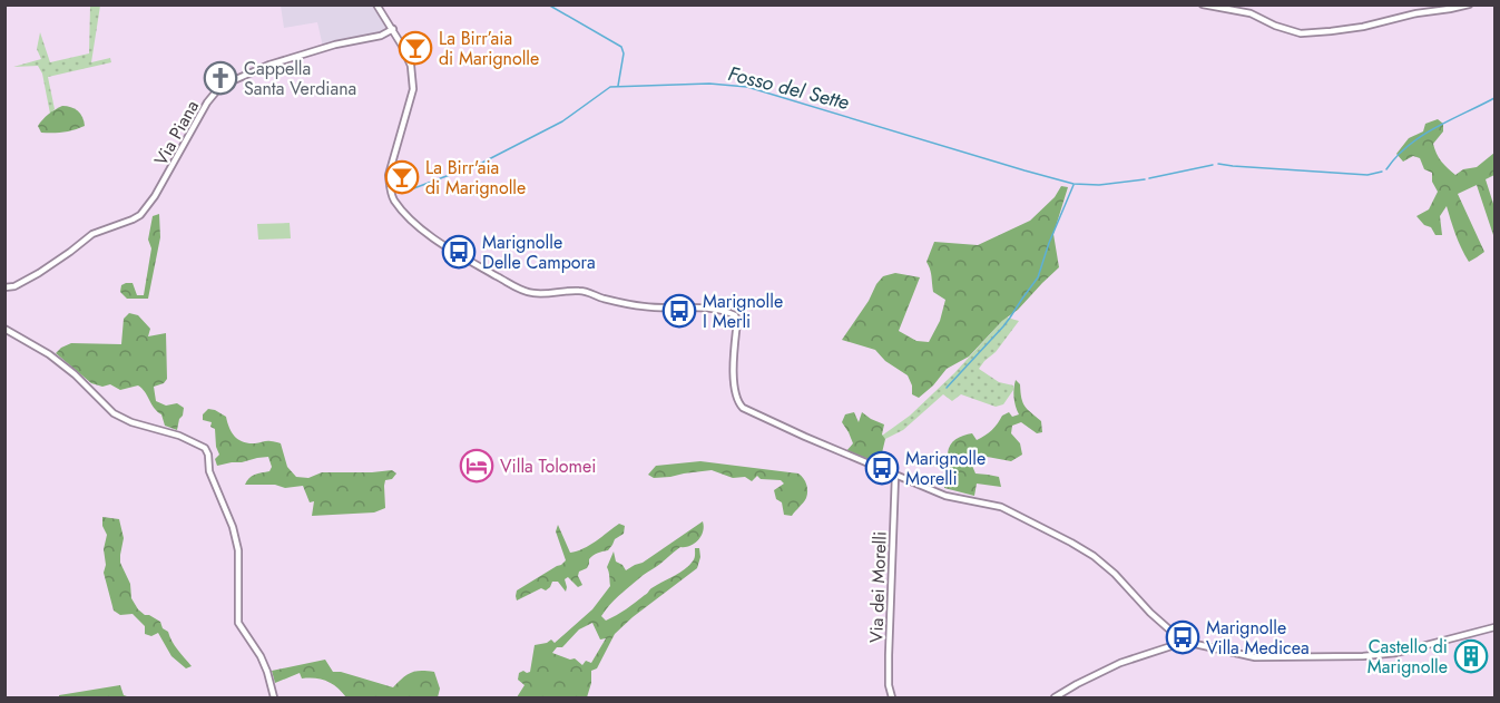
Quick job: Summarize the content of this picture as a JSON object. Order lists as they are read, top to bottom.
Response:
{
  "streets": {
    "street": ["Via Piana", "Via dei Morelli"]
  },
  "water": ["Fosso del Sette"],
  "places": {
    "bar": ["La Birr’aia di Marignolle", "La Birr'aia di Marignolle"],
    "church": ["Cappella Santa Verdiana"],
    "bus stop": [
      "Marignolle Delle Campora",
      "Marignolle I Merli",
      "Marignolle Morelli",
      "Marignolle Villa Medicea"
    ],
    "hotel": ["Villa Tolomei"],
    "building": ["Castello di Marignolle"]
  }
}
